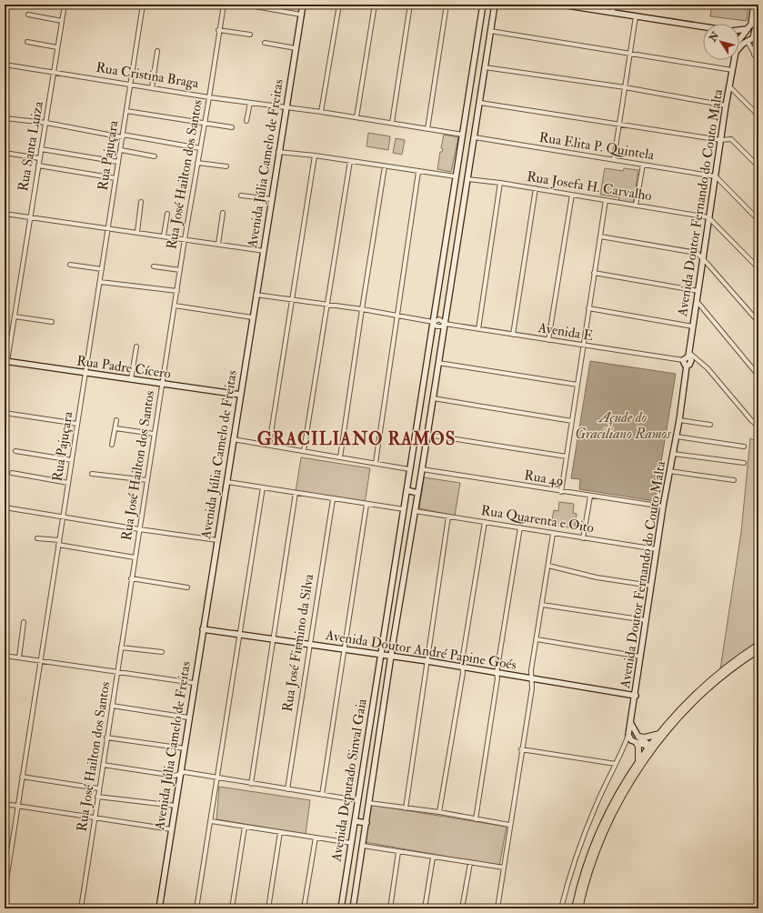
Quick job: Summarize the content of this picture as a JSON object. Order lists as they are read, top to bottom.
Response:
{
  "streets": {
    "street": [
      "Rua Cristina Braga",
      "Rua Santa Luiza",
      "Rua Elita P. Quintela",
      "Rua Pajuçara",
      "Avenida Júlia Camelo de Freitas",
      "Rua José Hailton dos Santos",
      "Rua Josefa H. Carvalho",
      "Avenida Doutor Fernando do Couto Malta",
      "Avenida E",
      "Rua Padre Cícero",
      "Rua 49",
      "Rua Quarenta e Oito",
      "Rua José Firmino da Silva",
      "Avenida Doutor André Papine Goés",
      "Avenida Deputado Sinval Gaia"
    ]
  },
  "crossings": [
    ["Rua Cristina Braga", "Rua Santa Luiza"],
    ["Rua Cristina Braga", "Rua Pajuçara"],
    ["Rua Cristina Braga", "Avenida Júlia Camelo de Freitas"],
    ["Rua Cristina Braga", "Rua José Hailton dos Santos"],
    ["Rua Cristina Braga", "Avenida Deputado Sinval Gaia"],
    ["Rua Santa Luiza", "Rua Padre Cícero"],
    ["Rua Elita P. Quintela", "Avenida Doutor Fernando do Couto Malta"],
    ["Rua Elita P. Quintela", "Avenida Deputado Sinval Gaia"],
    ["Rua Pajuçara", "Rua Padre Cícero"],
    ["Avenida Júlia Camelo de Freitas", "Avenida E"],
    ["Avenida Júlia Camelo de Freitas", "Rua Padre Cícero"],
    ["Avenida Júlia Camelo de Freitas", "Avenida Doutor André Papine Goés"],
    ["Rua José Hailton dos Santos", "Rua Padre Cícero"],
    ["Rua Josefa H. Carvalho", "Avenida Doutor Fernando do Couto Malta"],
    ["Rua Josefa H. Carvalho", "Avenida Deputado Sinval Gaia"],
    ["Avenida Doutor Fernando do Couto Malta", "Rua 49"],
    ["Avenida Doutor Fernando do Couto Malta", "Rua Quarenta e Oito"],
    ["Avenida Doutor Fernando do Couto Malta", "Avenida Doutor André Papine Goés"],
    ["Avenida E", "Avenida Deputado Sinval Gaia"],
    ["Rua 49", "Avenida Deputado Sinval Gaia"],
    ["Rua Quarenta e Oito", "Avenida Deputado Sinval Gaia"],
    ["Rua José Firmino da Silva", "Avenida Doutor André Papine Goés"],
    ["Avenida Doutor André Papine Goés", "Avenida Deputado Sinval Gaia"]
  ],
  "districts": ["GRACILIANO RAMOS"],
  "water": ["Açude do Graciliano Ramos"],
  "north": "top left"
}
